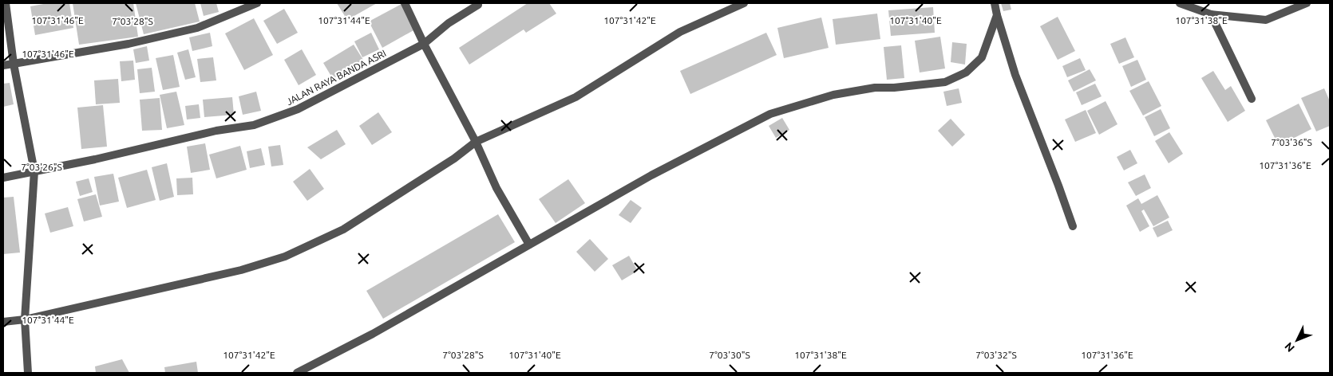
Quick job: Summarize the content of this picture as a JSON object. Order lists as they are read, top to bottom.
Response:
{
  "streets": {
    "street": ["JALAN RAYA BANDA ASRI"]
  },
  "north": "bottom left",
  "coordinates": [
    "107°31'46\"E",
    "107°31'44\"E",
    "107°31'42\"E",
    "107°31'40\"E",
    "107°31'38\"E",
    "7°03'28\"S",
    "7°03'36\"S",
    "107°31'36\"E",
    "7°03'26\"S",
    "7°03'30\"S",
    "7°03'32\"S"
  ]
}
